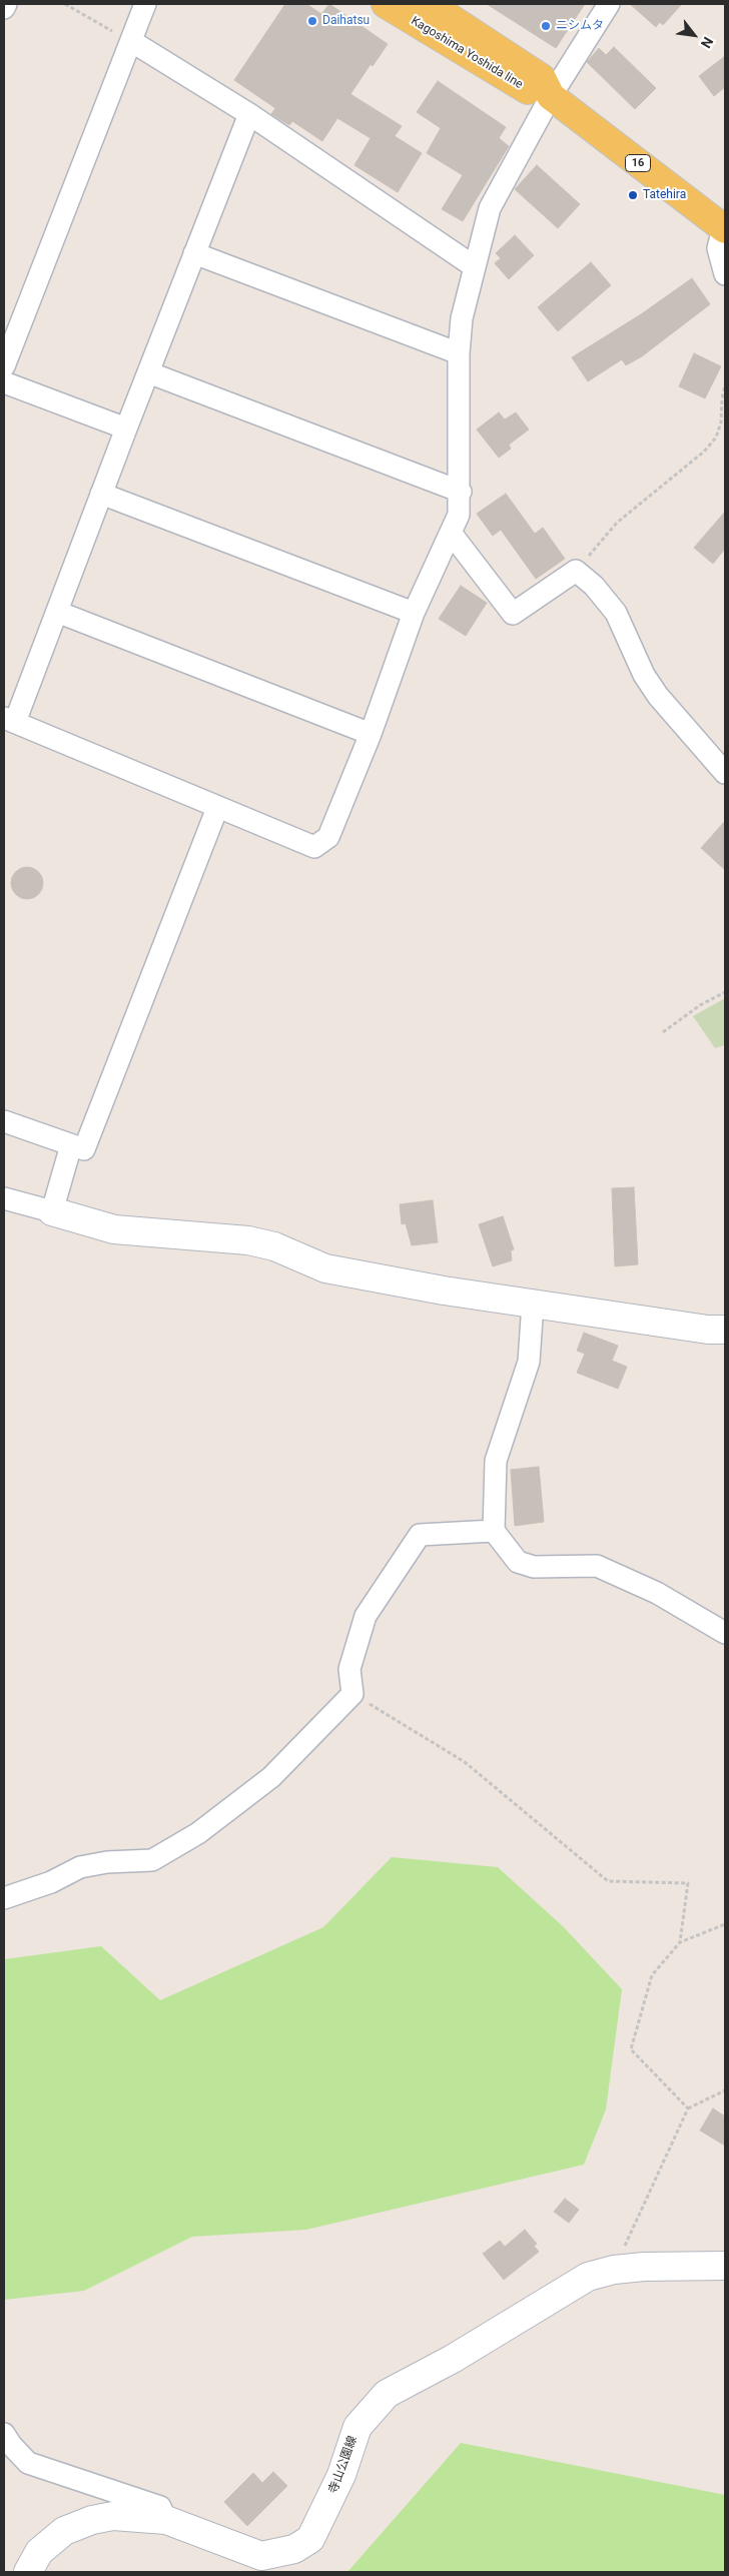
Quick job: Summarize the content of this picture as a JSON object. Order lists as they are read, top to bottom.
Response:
{
  "streets": {
    "main road": ["Kagoshima Yoshida line", "16", "寺山公園線"]
  },
  "places": ["Daihatsu", "ニシムタ", "Tatehira"],
  "north": "bottom right"
}
